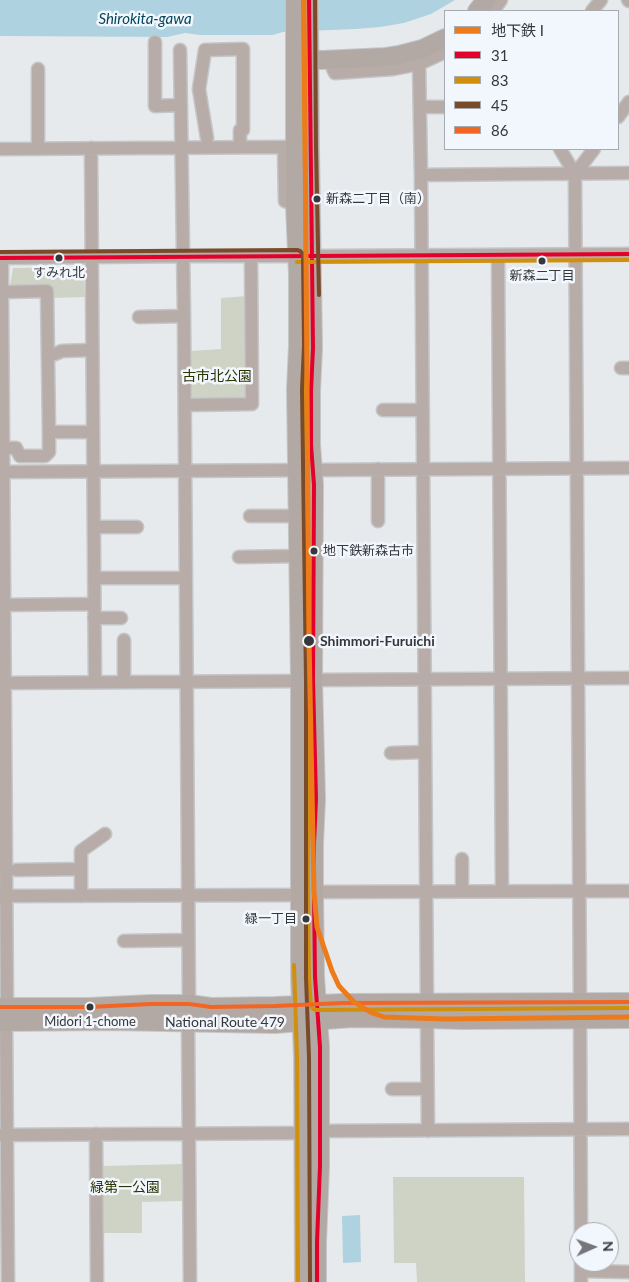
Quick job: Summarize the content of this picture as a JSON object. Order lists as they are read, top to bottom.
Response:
{
  "streets": {
    "highway": ["National Route 479"]
  },
  "water": ["Shirokita-gawa"],
  "parks": ["古市北公園", "緑第一公園"],
  "places": [
    "新森二丁目（南）",
    "すみれ北",
    "新森二丁目",
    "地下鉄新森古市",
    "Shimmori-Furuichi",
    "緑一丁目",
    "Midori 1-chome"
  ],
  "lines": [
    "metro line I",
    "transit line 31",
    "transit line 83",
    "transit line 45",
    "transit line 86"
  ],
  "legend": [
    "地下鉄 I",
    "31",
    "83",
    "45",
    "86"
  ],
  "north": "right"
}
